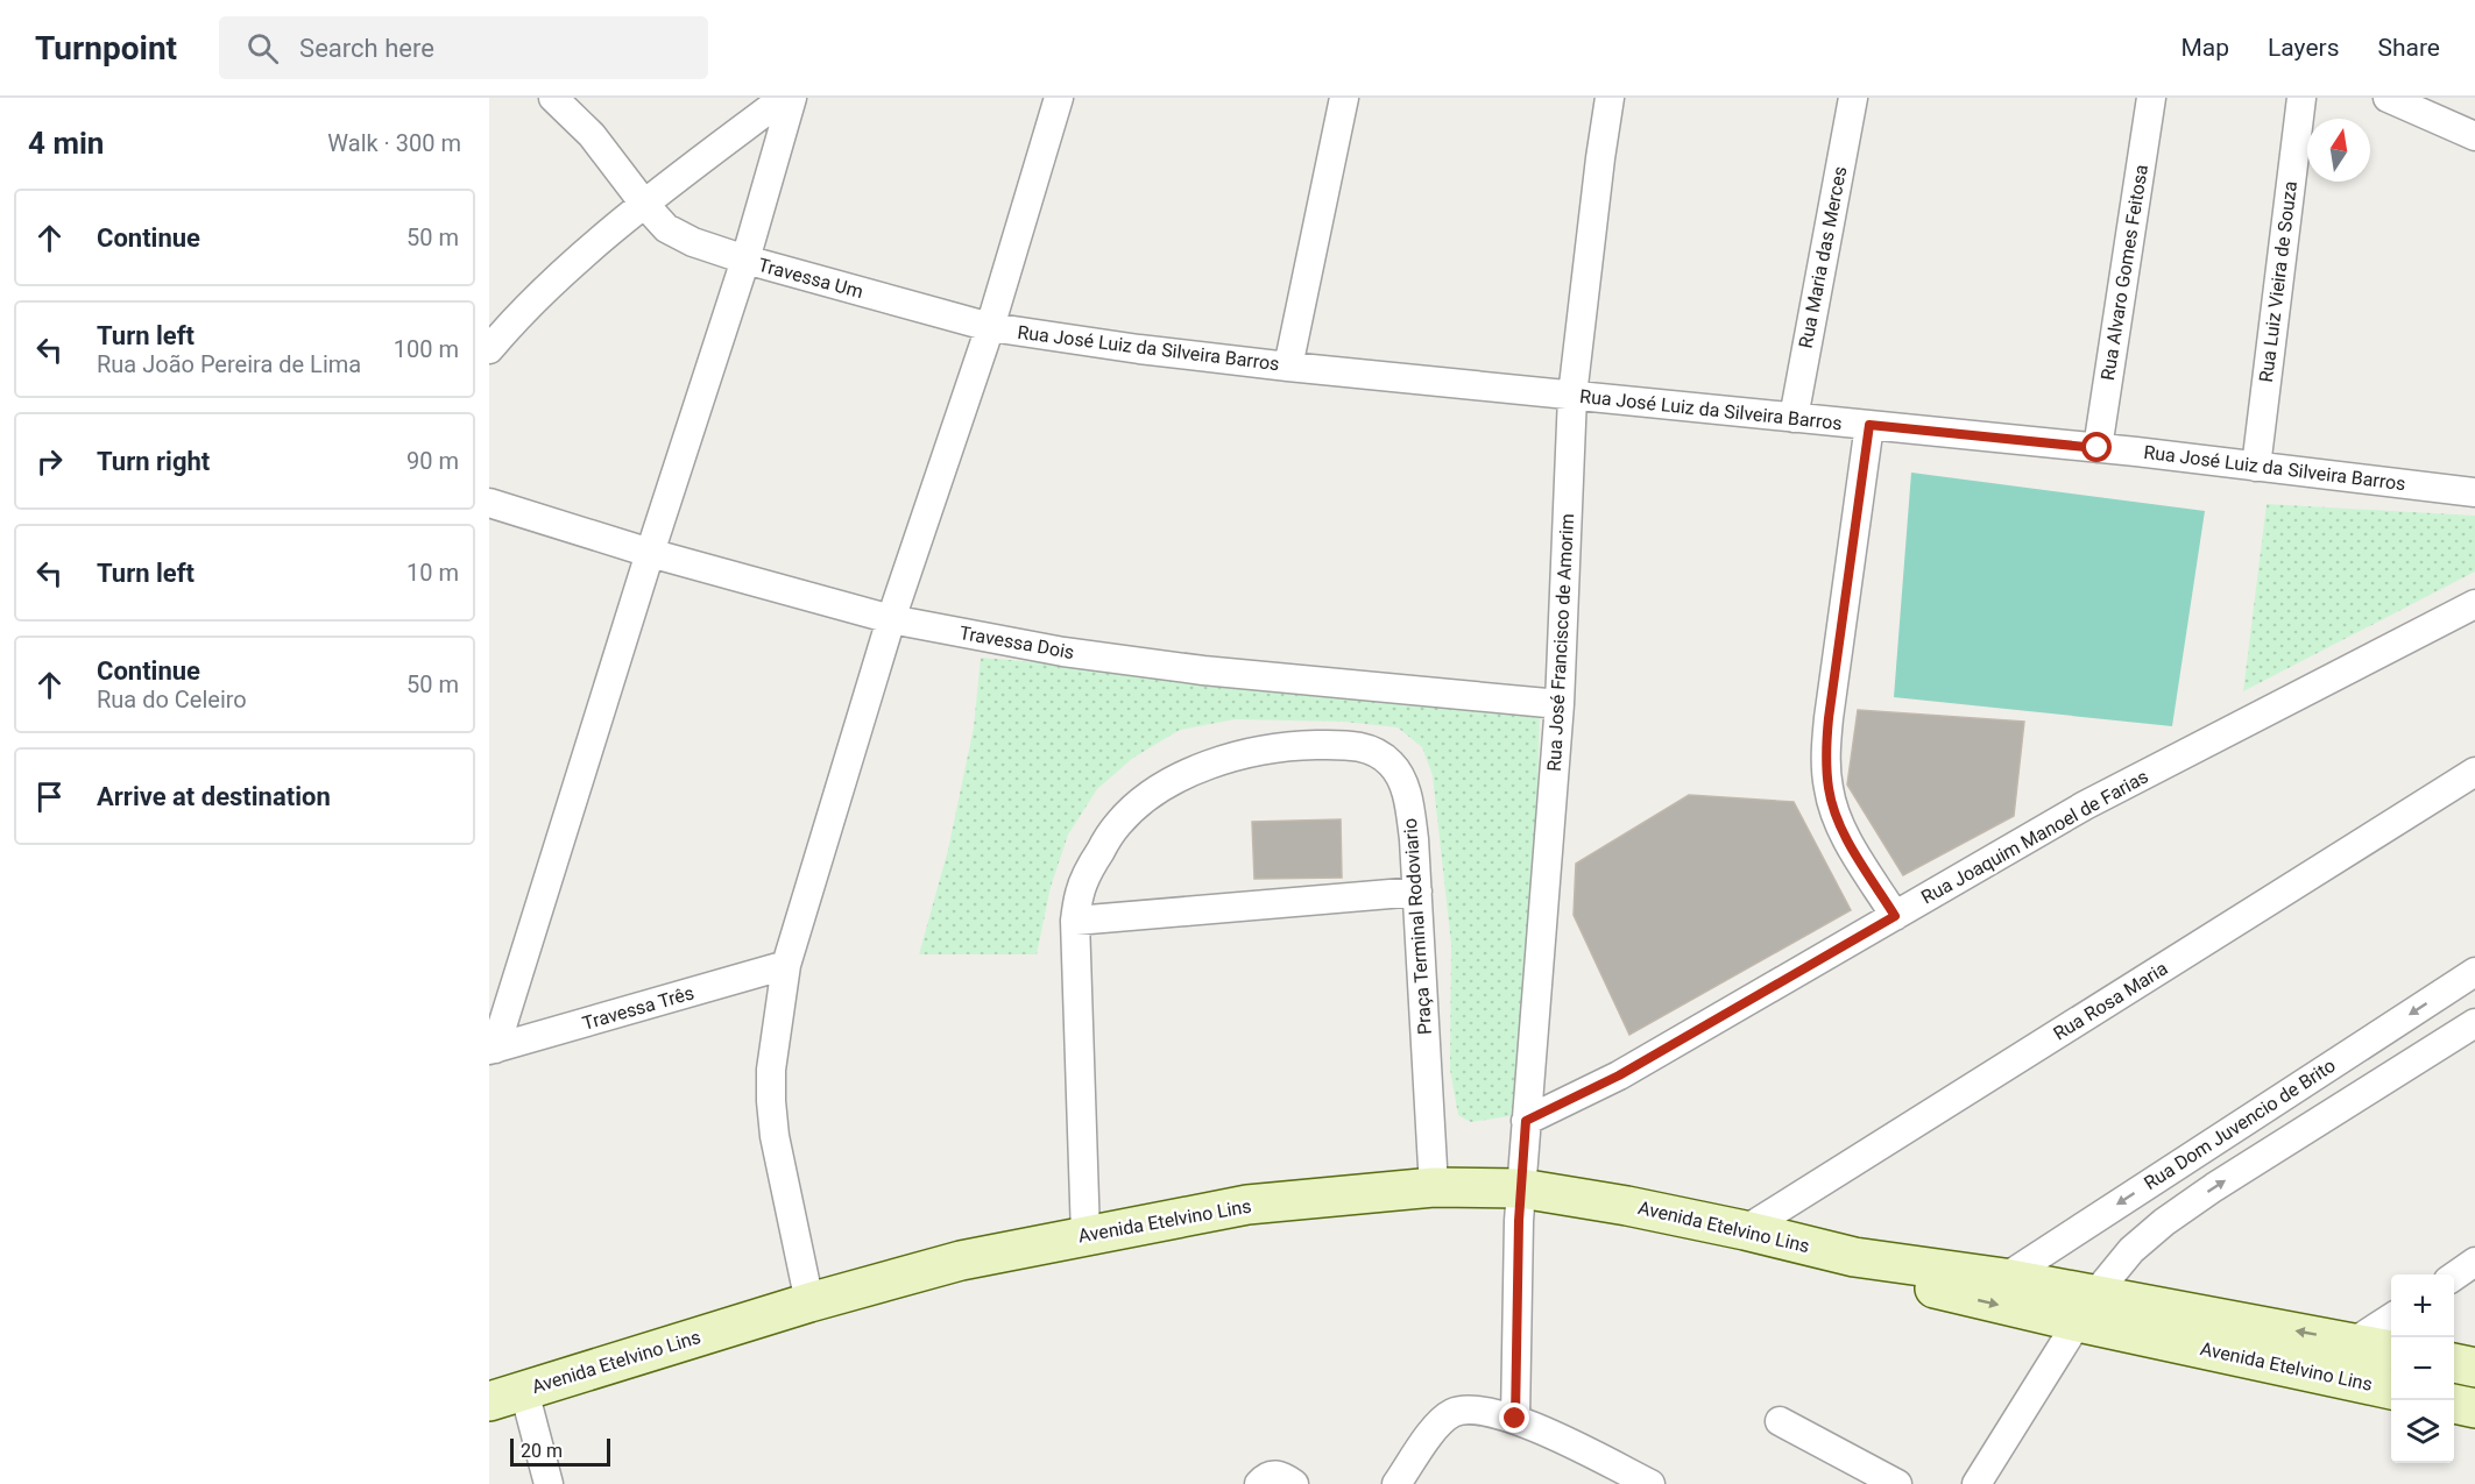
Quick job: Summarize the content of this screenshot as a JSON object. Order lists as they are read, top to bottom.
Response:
{
  "streets": {
    "main road": ["Avenida Etelvino Lins"],
    "street": [
      "Rua Maria das Merces",
      "Rua Alvaro Gomes Feitosa",
      "Travessa Um",
      "Rua Luiz Vieira de Souza",
      "Rua José Luiz da Silveira Barros",
      "Travessa Dois",
      "Rua José Francisco de Amorim",
      "Rua Joaquim Manoel de Farias",
      "Praça Terminal Rodoviario",
      "Rua Rosa Maria",
      "Travessa Três",
      "Rua Dom Juvencio de Brito"
    ]
  },
  "crossings": [
    ["Rua Maria das Merces", "Rua José Luiz da Silveira Barros"],
    ["Rua Alvaro Gomes Feitosa", "Rua José Luiz da Silveira Barros"],
    ["Travessa Um", "Rua José Luiz da Silveira Barros"],
    ["Rua Luiz Vieira de Souza", "Rua José Luiz da Silveira Barros"],
    ["Rua José Luiz da Silveira Barros", "Rua José Francisco de Amorim"],
    ["Travessa Dois", "Rua José Francisco de Amorim"],
    ["Rua José Francisco de Amorim", "Rua Joaquim Manoel de Farias"],
    ["Rua José Francisco de Amorim", "Avenida Etelvino Lins"],
    ["Praça Terminal Rodoviario", "Avenida Etelvino Lins"],
    ["Rua Rosa Maria", "Avenida Etelvino Lins"],
    ["Rua Dom Juvencio de Brito", "Avenida Etelvino Lins"]
  ],
  "scale_bar": "20 m",
  "north": "top",
  "page": {
    "header": "Turnpoint",
    "search": "Search here",
    "nav": ["Map", "Layers", "Share"],
    "heading": ["4 min", "Walk · 300 m"],
    "list": [
      ["Continue", "50 m"],
      ["Turn left", "Rua João Pereira de Lima", "100 m"],
      ["Turn right", "90 m"],
      ["Turn left", "10 m"],
      ["Continue", "Rua do Celeiro", "50 m"],
      "Arrive at destination"
    ],
    "map_buttons": ["+", "−"],
    "scale": "20 m"
  }
}
